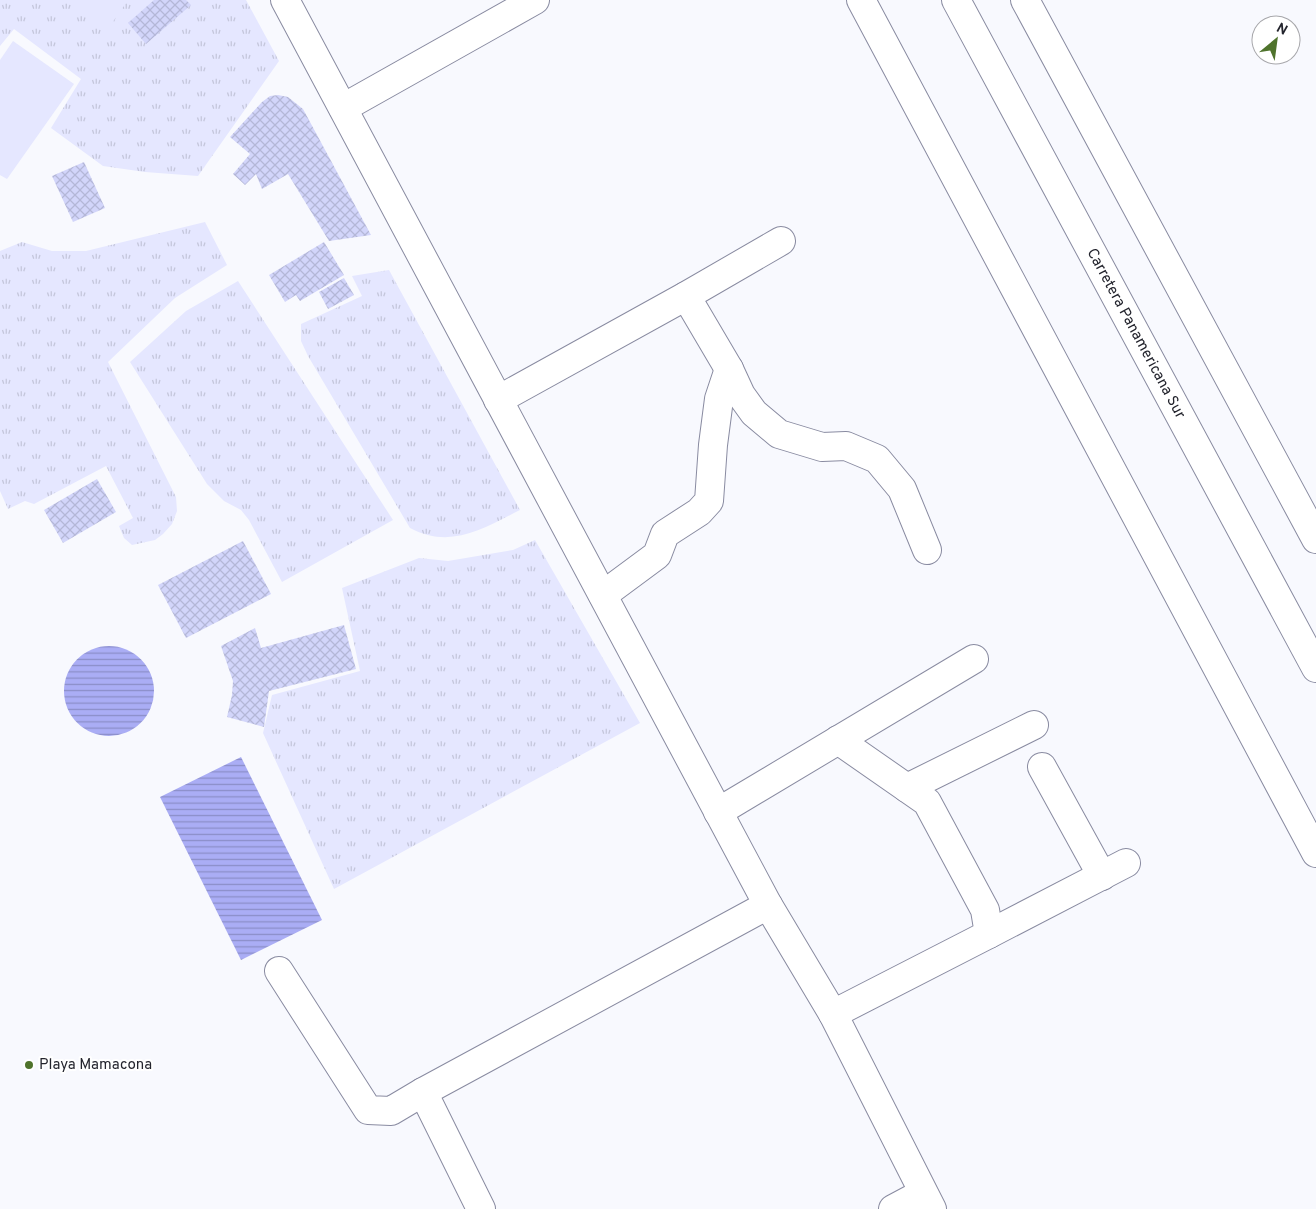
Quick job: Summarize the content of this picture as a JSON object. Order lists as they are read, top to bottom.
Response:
{
  "streets": {
    "main road": ["Carretera Panamericana Sur"]
  },
  "places": ["Playa Mamacona"],
  "north": "top right"
}
